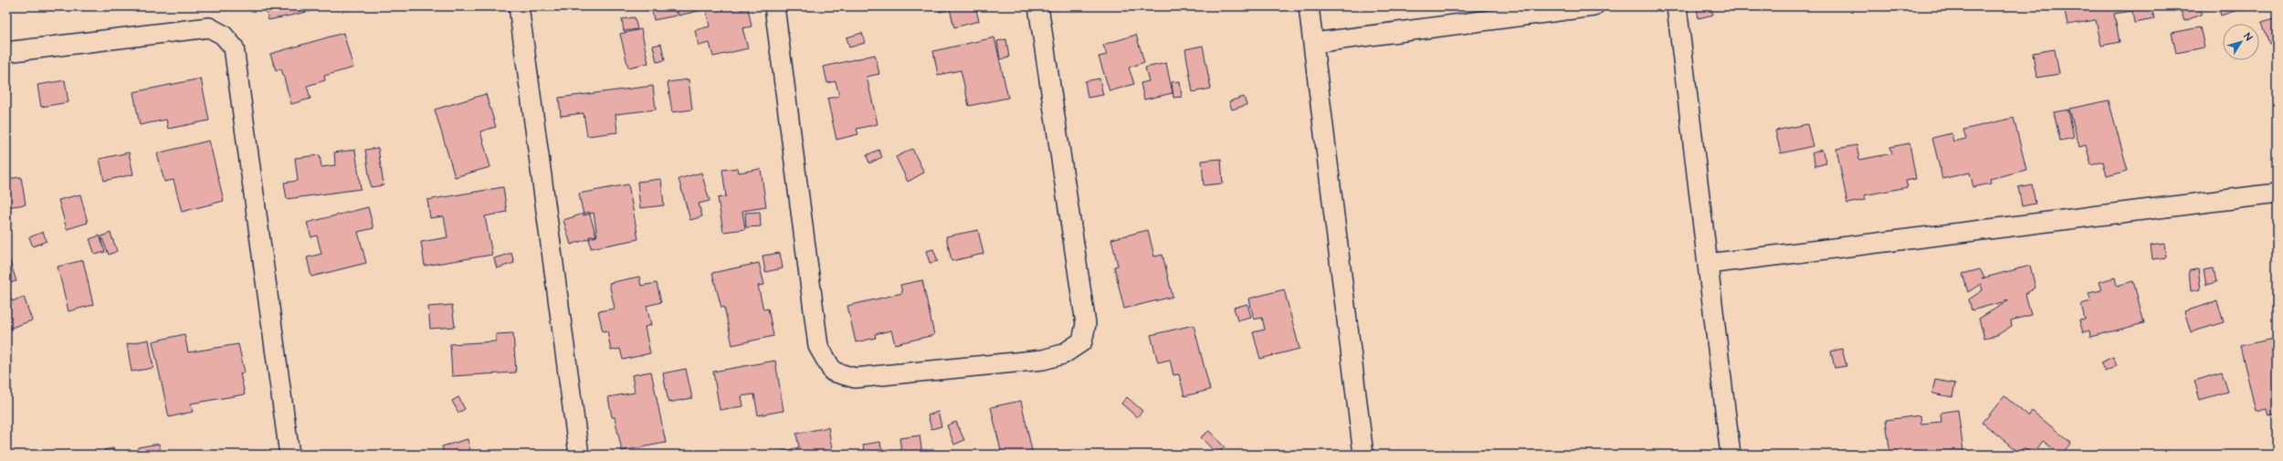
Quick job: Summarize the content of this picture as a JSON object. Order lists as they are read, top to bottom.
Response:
{
  "north": "top right"
}
